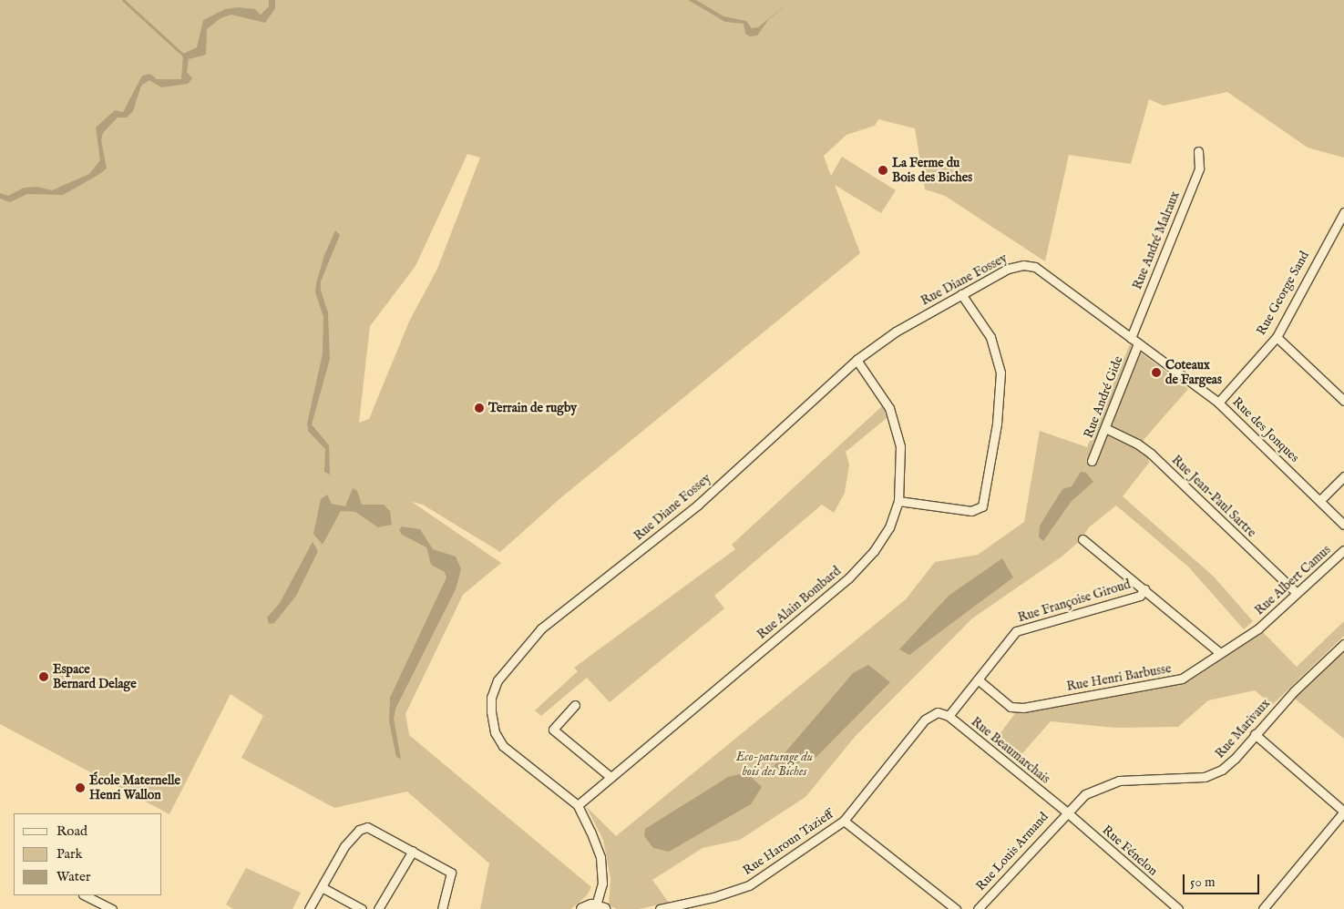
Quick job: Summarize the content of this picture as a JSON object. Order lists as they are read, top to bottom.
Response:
{
  "streets": {
    "street": [
      "Rue André Malraux",
      "Rue Diane Fossey",
      "Rue George Sand",
      "Rue André Gide",
      "Rue des Jonques",
      "Rue Jean-Paul Sartre",
      "Rue Albert Camus",
      "Rue Françoise Giroud",
      "Rue Alain Bombard",
      "Rue Henri Barbusse",
      "Rue Marivaux",
      "Rue Beaumarchais",
      "Rue Haroun Tazieff",
      "Rue Fénelon",
      "Rue Louis Armand"
    ]
  },
  "crossings": [
    ["Rue André Malraux", "Rue des Jonques"],
    ["Rue Diane Fossey", "Rue des Jonques"],
    ["Rue Diane Fossey", "Rue Alain Bombard"],
    ["Rue George Sand", "Rue des Jonques"],
    ["Rue André Gide", "Rue des Jonques"],
    ["Rue André Gide", "Rue Jean-Paul Sartre"],
    ["Rue Jean-Paul Sartre", "Rue Albert Camus"],
    ["Rue Albert Camus", "Rue Henri Barbusse"],
    ["Rue Françoise Giroud", "Rue Henri Barbusse"],
    ["Rue Françoise Giroud", "Rue Beaumarchais"],
    ["Rue Marivaux", "Rue Beaumarchais"],
    ["Rue Marivaux", "Rue Fénelon"],
    ["Rue Marivaux", "Rue Louis Armand"],
    ["Rue Beaumarchais", "Rue Haroun Tazieff"],
    ["Rue Beaumarchais", "Rue Fénelon"],
    ["Rue Beaumarchais", "Rue Louis Armand"],
    ["Rue Fénelon", "Rue Louis Armand"]
  ],
  "parks": ["Eco-paturage du bois des Biches"],
  "places": [
    "La Ferme du Bois des Biches",
    "Coteaux de Fargeas",
    "Terrain de rugby",
    "Espace Bernard Delage",
    "École Maternelle Henri Wallon"
  ],
  "legend": ["Road", "Park", "Water"],
  "scale_bar": "50 m"
}
